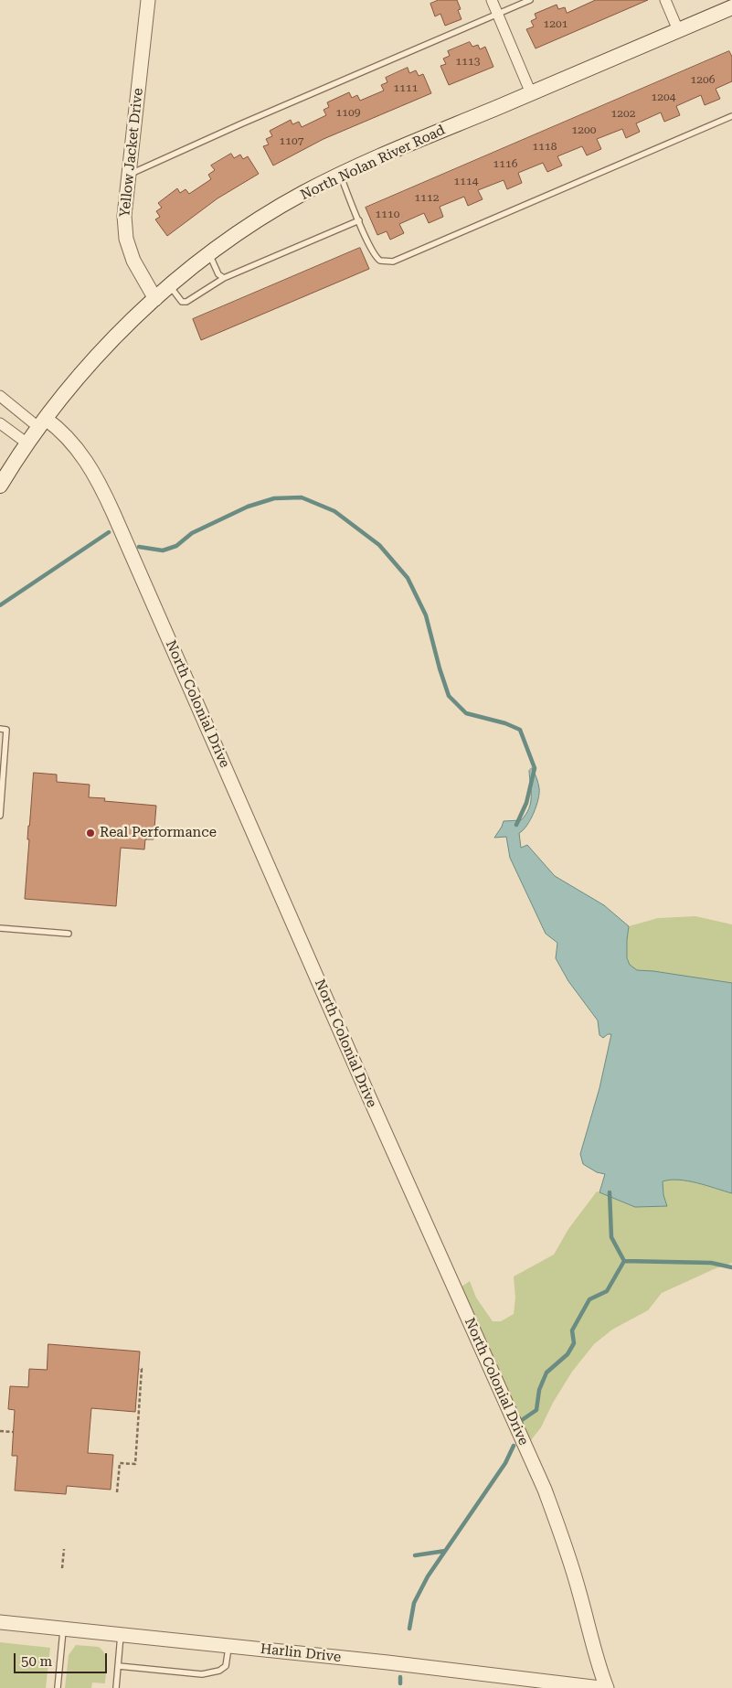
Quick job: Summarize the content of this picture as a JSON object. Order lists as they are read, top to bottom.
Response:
{
  "streets": {
    "main road": ["North Nolan River Road"],
    "street": ["Yellow Jacket Drive", "North Colonial Drive", "Harlin Drive"]
  },
  "crossings": [
    ["Yellow Jacket Drive", "North Nolan River Road"],
    ["North Nolan River Road", "North Colonial Drive"]
  ],
  "places": ["Real Performance"],
  "house_numbers": [
    "1201",
    "1113",
    "1206",
    "1111",
    "1204",
    "1109",
    "1202",
    "1200",
    "1107",
    "1118",
    "1116",
    "1114",
    "1112",
    "1110"
  ],
  "scale_bar": "50 m"
}
